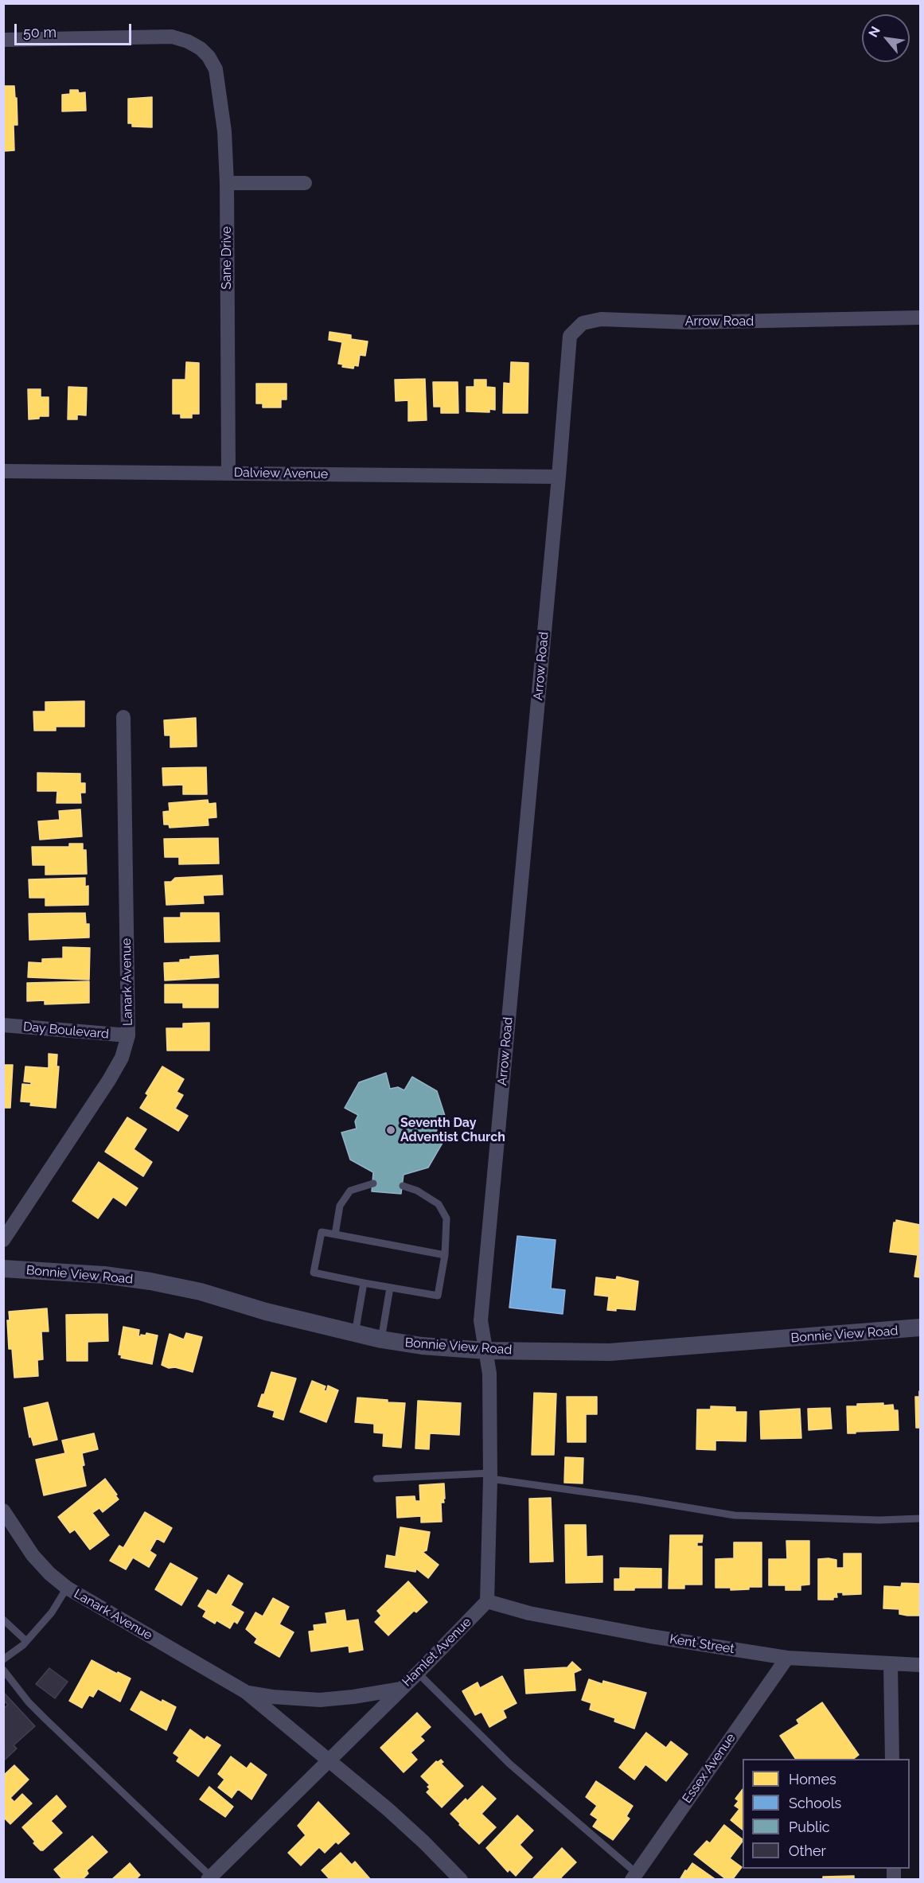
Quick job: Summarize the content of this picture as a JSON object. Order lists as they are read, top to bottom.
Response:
{
  "streets": {
    "street": [
      "Sane Drive",
      "Arrow Road",
      "Dalview Avenue",
      "Lanark Avenue",
      "Day Boulevard",
      "Bonnie View Road",
      "Kent Street",
      "Hamlet Avenue",
      "Essex Avenue"
    ]
  },
  "crossings": [
    ["Sane Drive", "Dalview Avenue"],
    ["Arrow Road", "Dalview Avenue"],
    ["Arrow Road", "Bonnie View Road"],
    ["Lanark Avenue", "Day Boulevard"],
    ["Lanark Avenue", "Hamlet Avenue"],
    ["Kent Street", "Hamlet Avenue"],
    ["Kent Street", "Essex Avenue"]
  ],
  "places": ["Seventh Day Adventist Church"],
  "legend": [
    "Homes",
    "Schools",
    "Public",
    "Other"
  ],
  "scale_bar": "50 m",
  "north": "top left"
}
